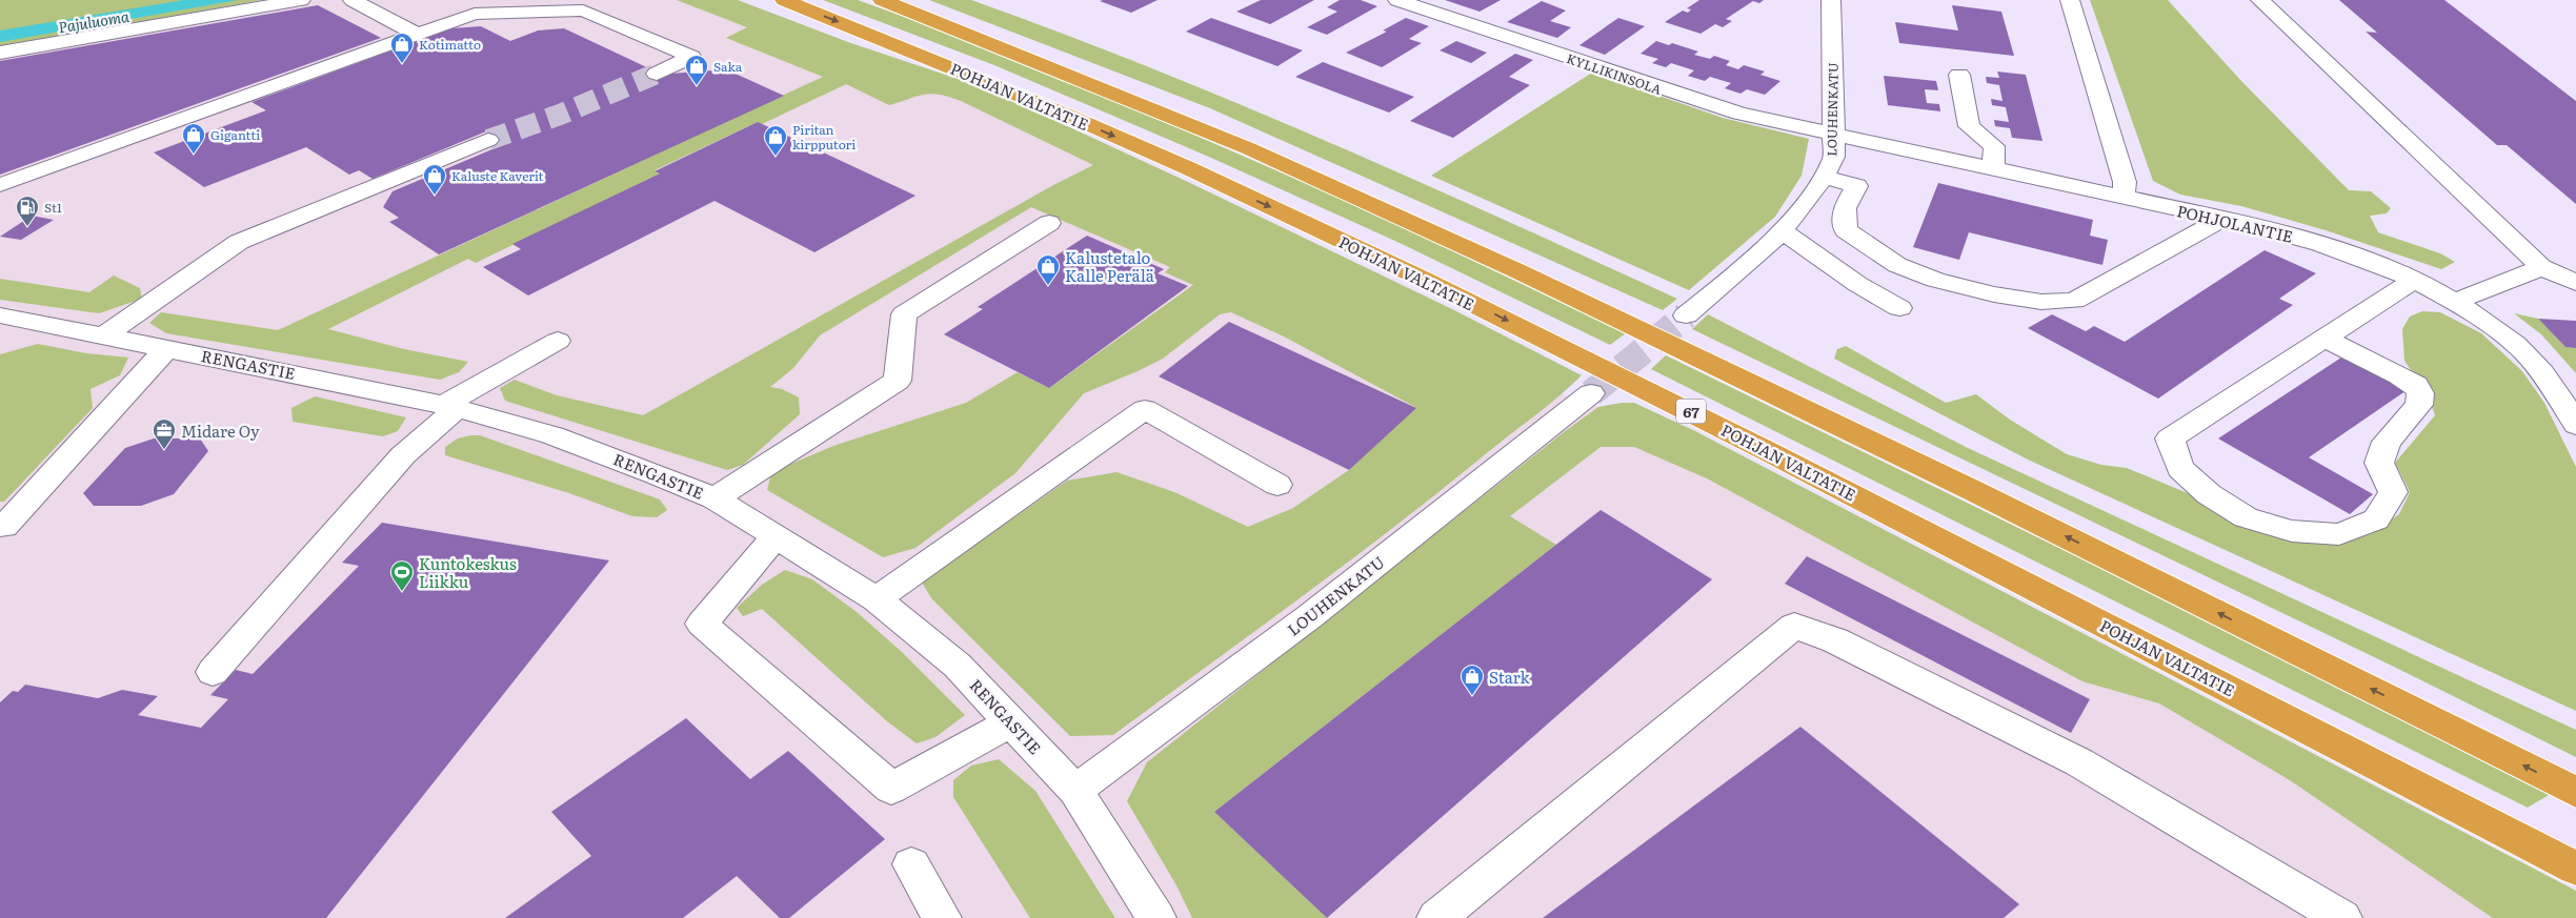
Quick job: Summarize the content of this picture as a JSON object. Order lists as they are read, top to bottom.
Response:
{
  "streets": {
    "highway": ["POHJAN VALTATIE", "67"],
    "street": [
      "KYLLIKINSOLA",
      "LOUHENKATU",
      "POHJOLANTIE",
      "RENGASTIE"
    ]
  },
  "crossings": [
    ["KYLLIKINSOLA", "LOUHENKATU"],
    ["KYLLIKINSOLA", "POHJOLANTIE"],
    ["LOUHENKATU", "POHJOLANTIE"],
    ["LOUHENKATU", "RENGASTIE"]
  ],
  "water": ["Pajuluoma"],
  "places": {
    "shop": [
      "Kotimatto",
      "Saka",
      "Gigantti",
      "Piritan kirpputori",
      "Kaluste Kaverit",
      "Kalustetalo Kalle Perälä",
      "Stark"
    ],
    "fuel station": ["St1"],
    "office": ["Midare Oy"],
    "sports": ["Kuntokeskus Liikku"]
  }
}
